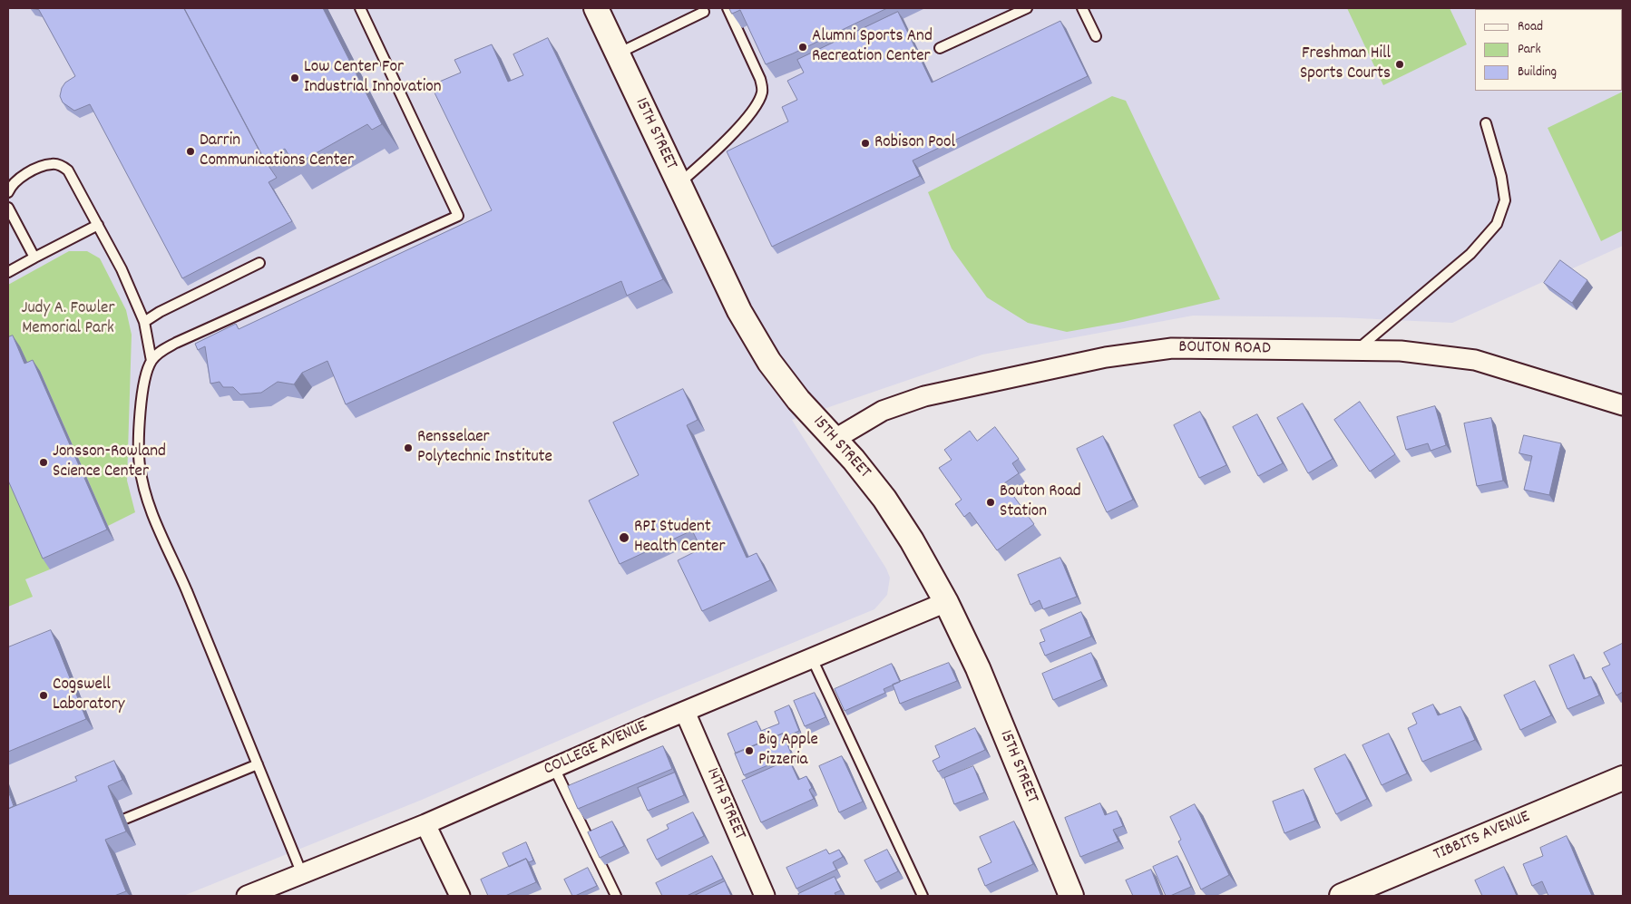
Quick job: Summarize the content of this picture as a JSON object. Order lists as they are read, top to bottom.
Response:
{
  "streets": {
    "street": [
      "15TH STREET",
      "BOUTON ROAD",
      "COLLEGE AVENUE",
      "14TH STREET",
      "TIBBITS AVENUE"
    ]
  },
  "crossings": [
    ["15TH STREET", "BOUTON ROAD"],
    ["15TH STREET", "COLLEGE AVENUE"],
    ["COLLEGE AVENUE", "14TH STREET"]
  ],
  "parks": ["Judy A. Fowler Memorial Park"],
  "places": [
    "Alumni Sports And Recreation Center",
    "Freshman Hill Sports Courts",
    "Low Center For Industrial Innovation",
    "Robison Pool",
    "Darrin Communications Center",
    "Rensselaer Polytechnic Institute",
    "Jonsson-Rowland Science Center",
    "Bouton Road Station",
    "RPI Student Health Center",
    "Cogswell Laboratory",
    "Big Apple Pizzeria"
  ],
  "legend": ["Road", "Park", "Building"]
}
